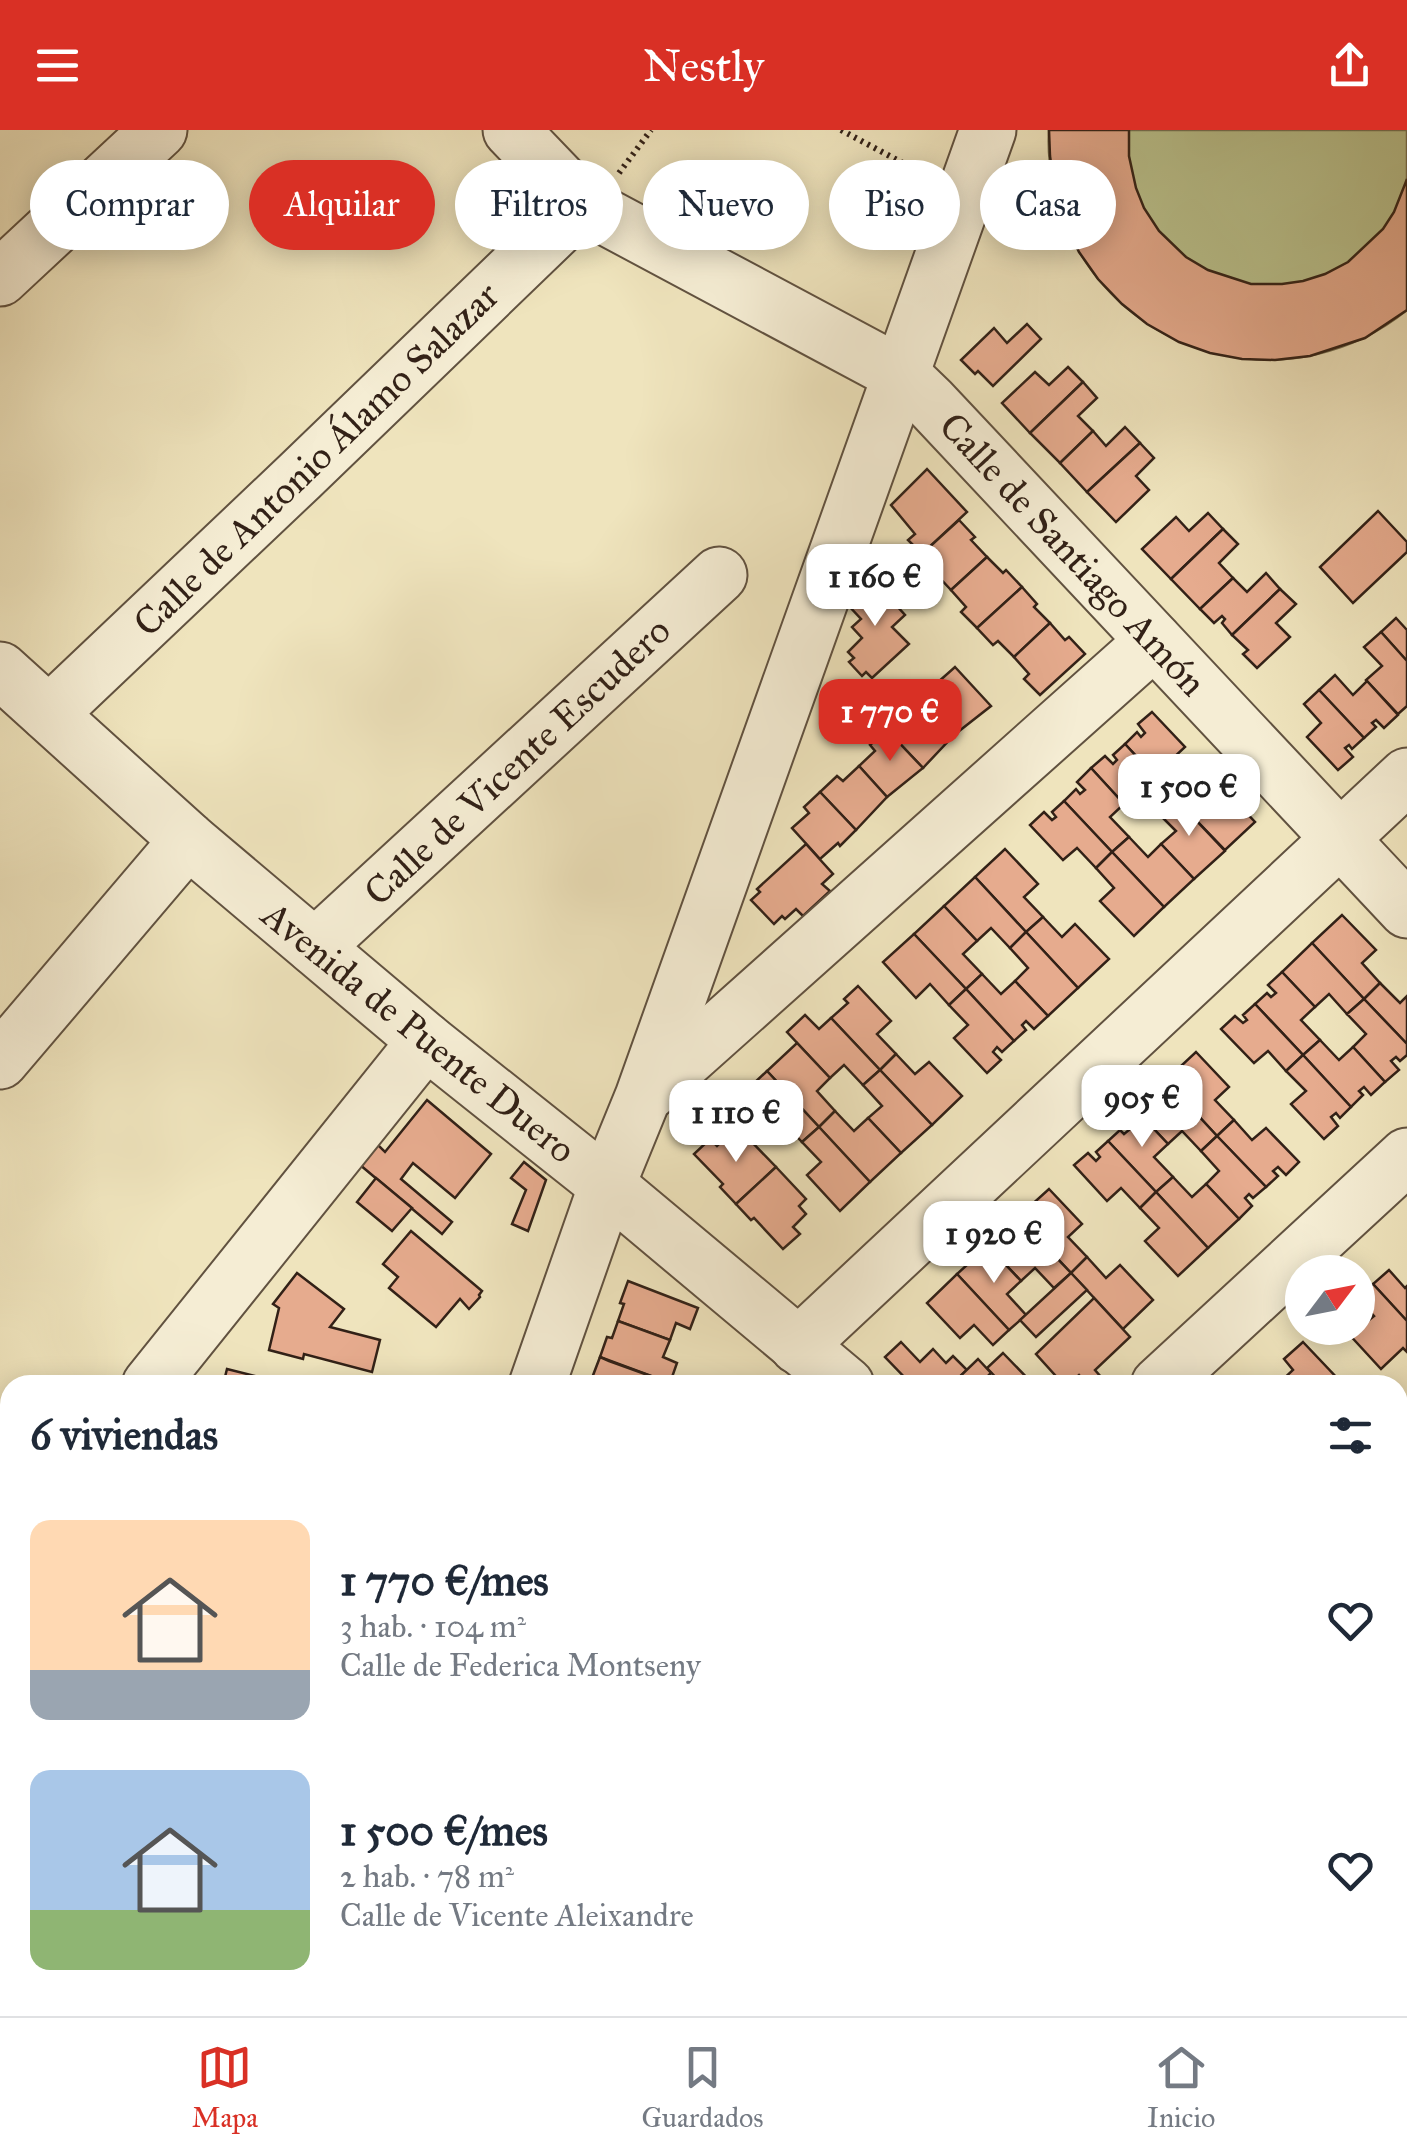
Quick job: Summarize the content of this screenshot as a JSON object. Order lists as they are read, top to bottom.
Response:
{
  "streets": {
    "street": [
      "Calle de Antonio Álamo Salazar",
      "Calle de Santiago Amón",
      "Calle de Vicente Escudero",
      "Avenida de Puente Duero"
    ]
  },
  "crossings": [
    ["Calle de Antonio Álamo Salazar", "Avenida de Puente Duero"],
    ["Calle de Vicente Escudero", "Avenida de Puente Duero"]
  ],
  "north": "top right",
  "page": {
    "header": "Nestly",
    "chip": [
      "Comprar",
      "Alquilar",
      "Filtros",
      "Nuevo",
      "Piso",
      "Casa"
    ],
    "price": [
      "1 160 €",
      "1 770 €",
      "1 500 €",
      "905 €",
      "1 110 €",
      "1 920 €"
    ],
    "heading": "6 viviendas",
    "list": [
      {
        "name": "1 770 €/mes",
        "note": "3 hab. · 104 m² · Calle de Federica Montseny"
      },
      {
        "name": "1 500 €/mes",
        "note": "2 hab. · 78 m² · Calle de Vicente Aleixandre"
      }
    ],
    "tabs": ["Mapa", "Guardados", "Inicio"]
  }
}
